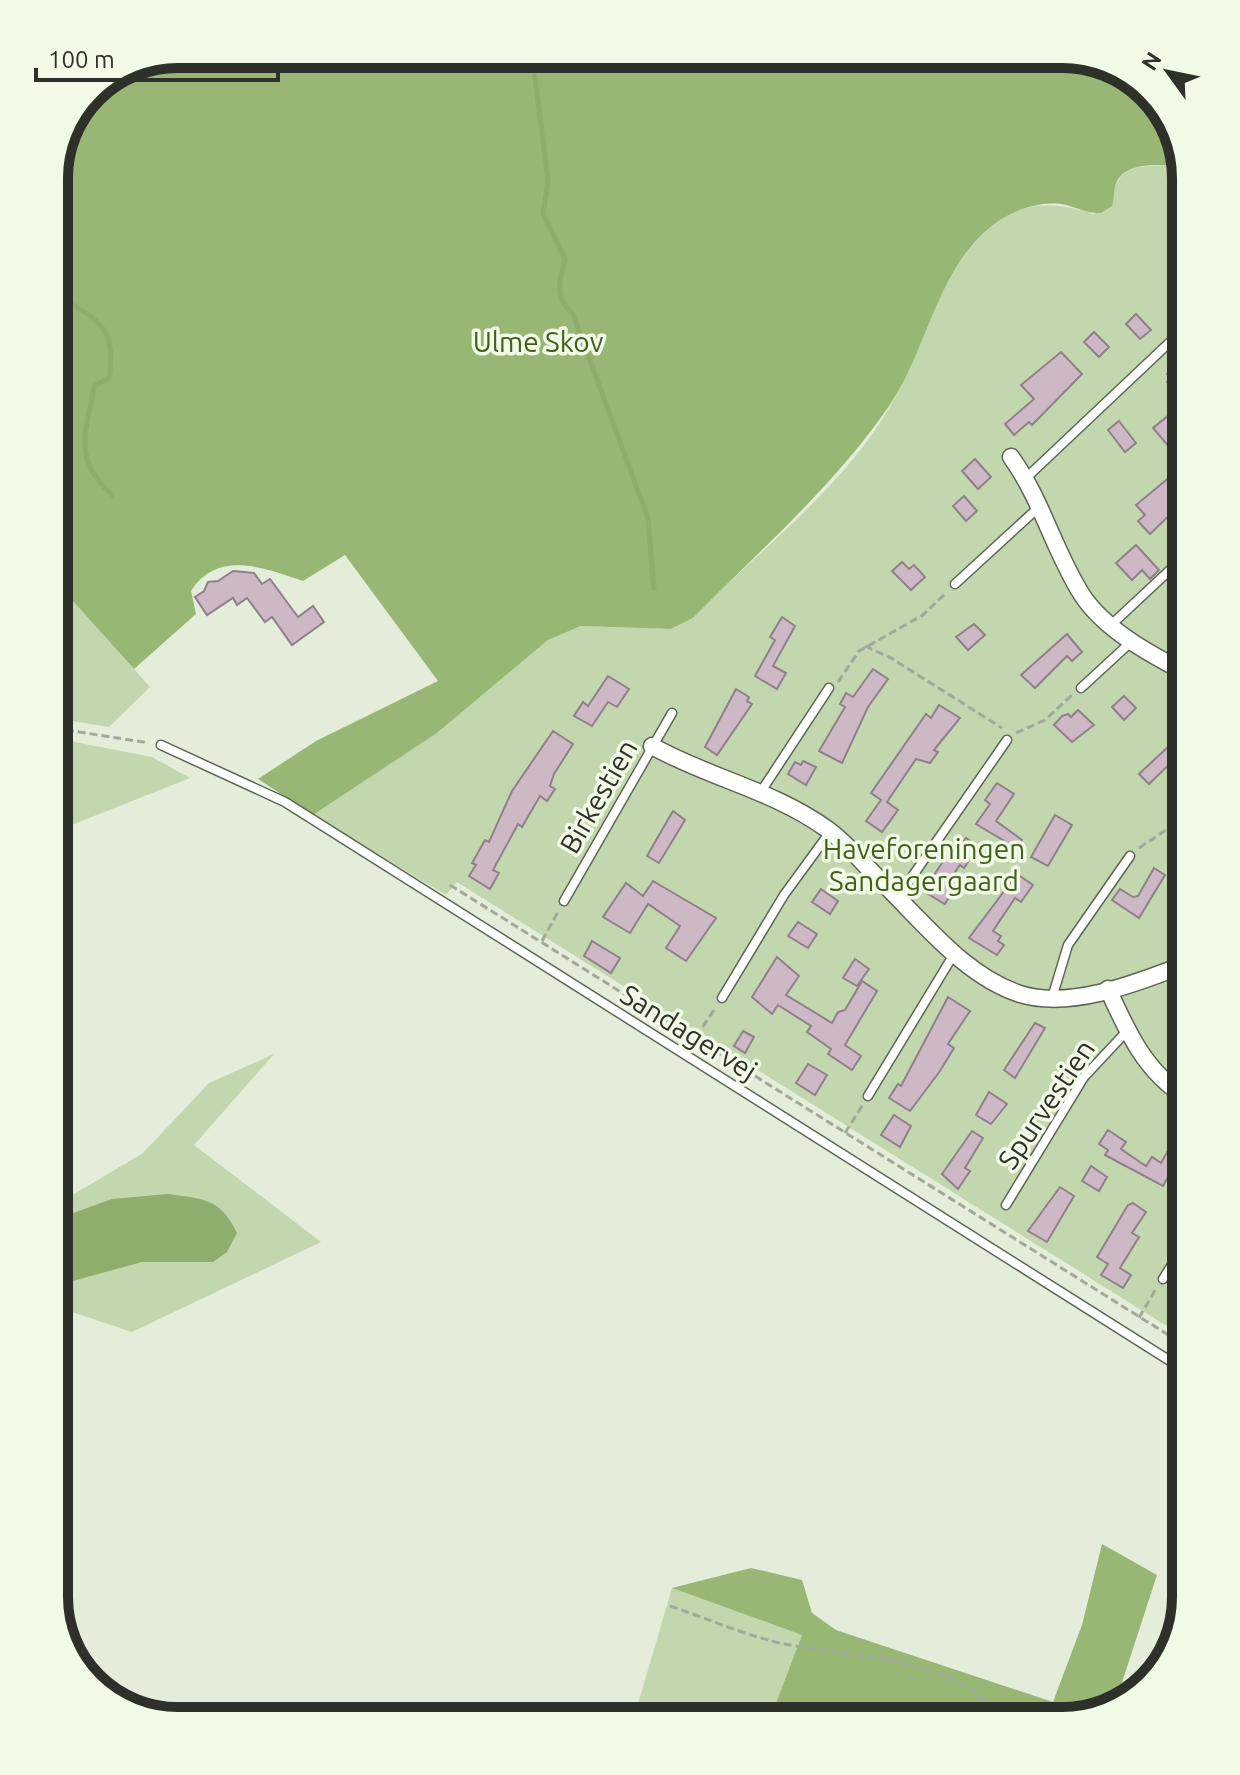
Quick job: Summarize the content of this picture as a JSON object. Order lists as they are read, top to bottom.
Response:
{
  "streets": {
    "lane": ["Birkestien", "Sandagervej", "Spurvestien"]
  },
  "parks": ["Ulme Skov", "Haveforeningen Sandagergaard"],
  "scale_bar": "100 m",
  "north": "top left"
}
